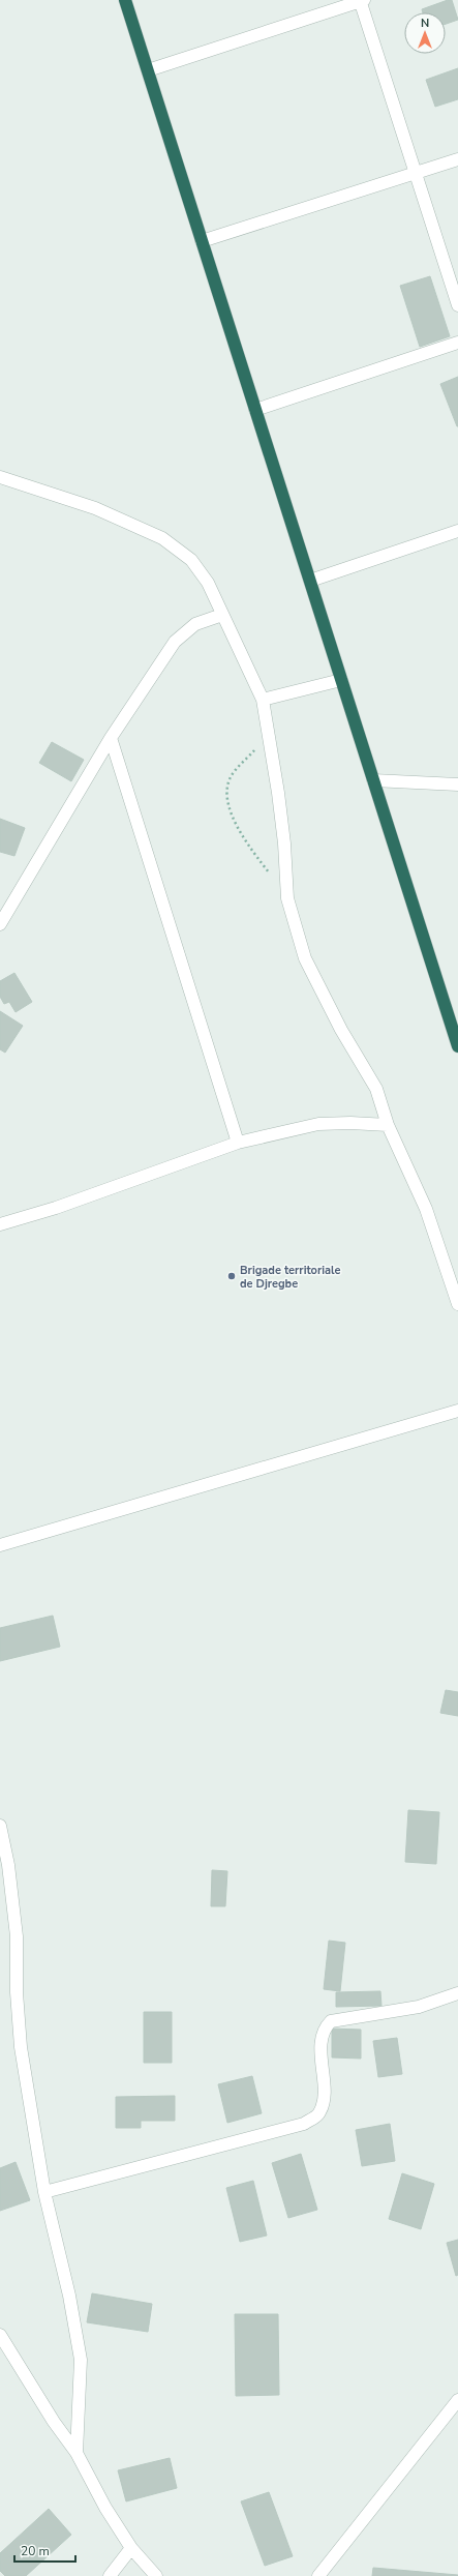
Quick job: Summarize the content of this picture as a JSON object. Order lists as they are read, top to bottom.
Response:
{
  "places": ["Brigade territoriale de Djregbe"],
  "scale_bar": "20 m",
  "north": "top"
}
